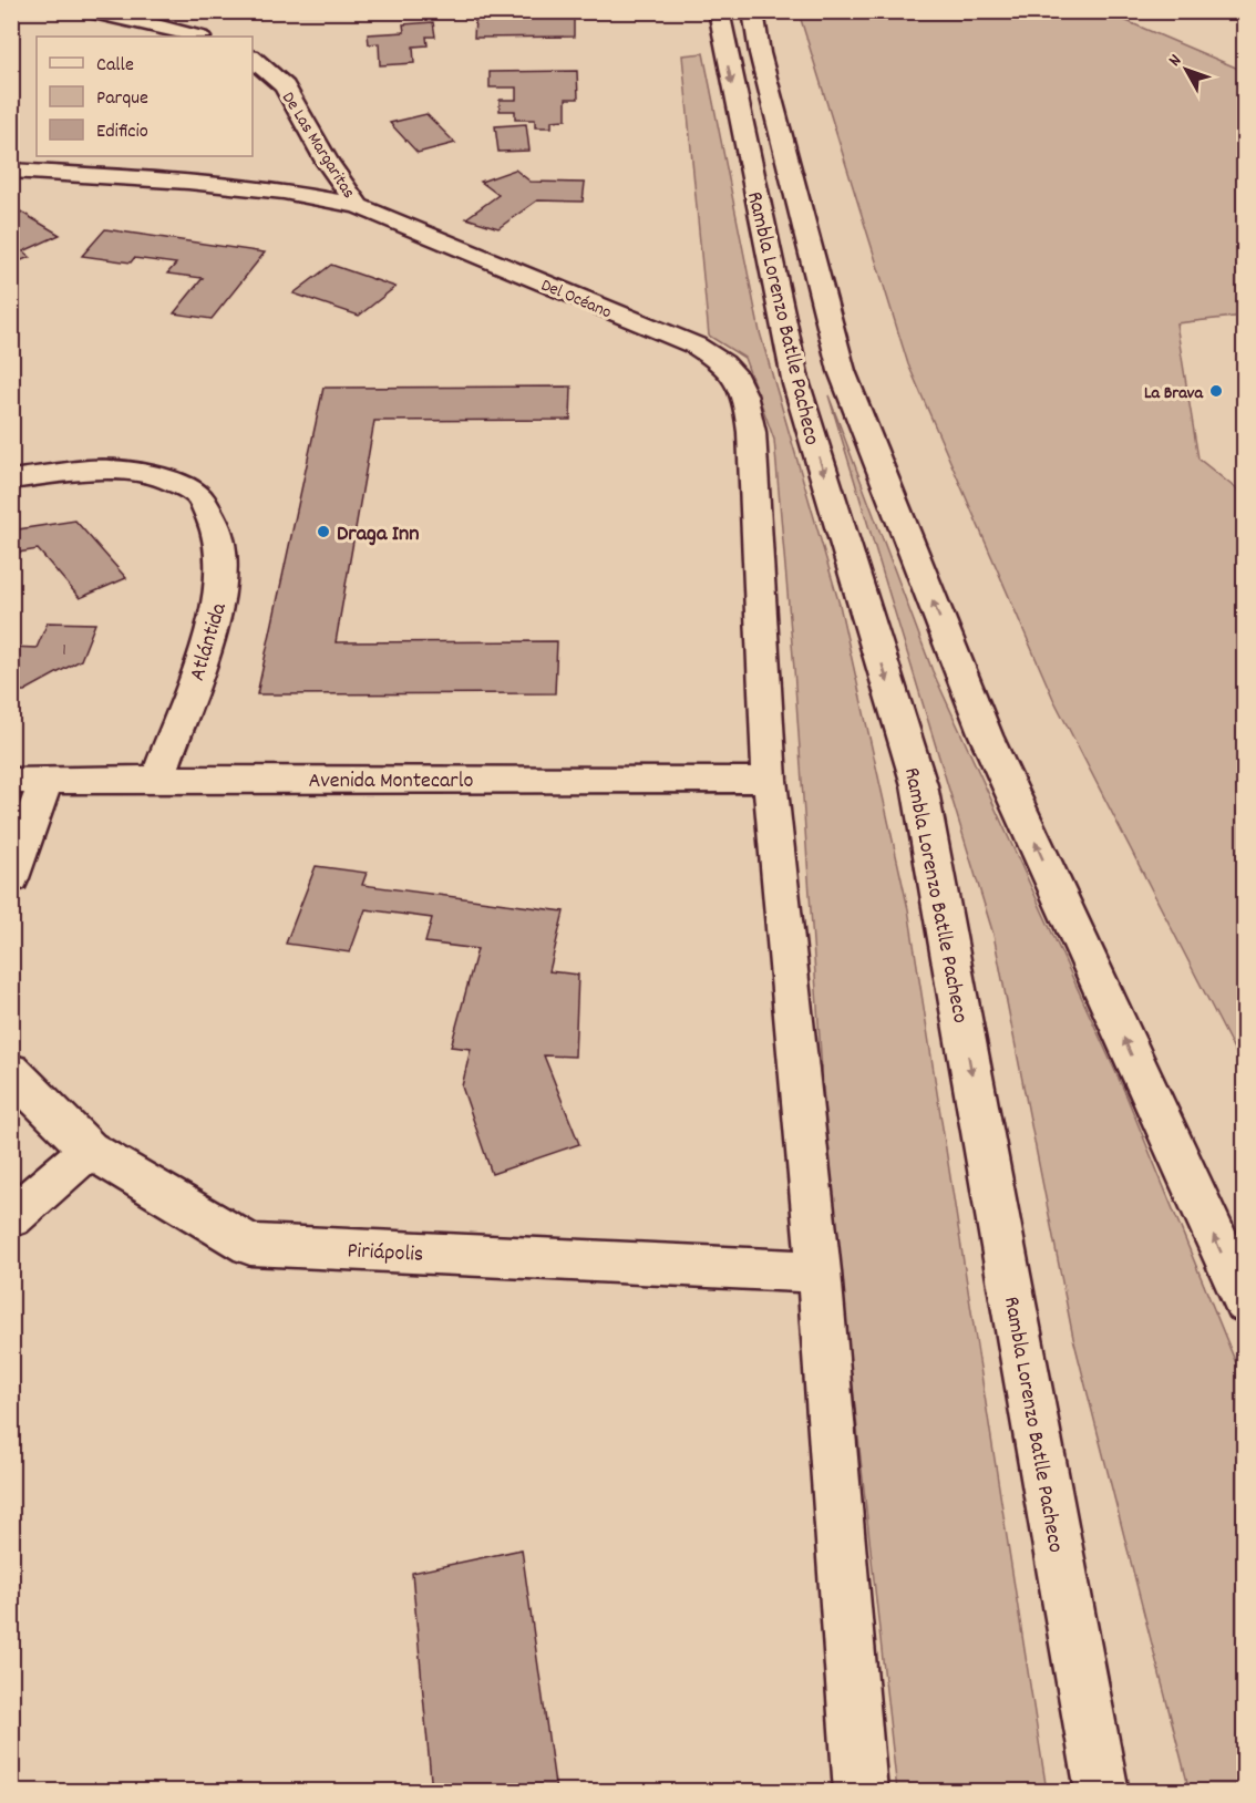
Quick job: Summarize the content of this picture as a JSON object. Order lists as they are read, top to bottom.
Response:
{
  "streets": {
    "street": [
      "De Las Margaritas",
      "Del Océano",
      "Rambla Lorenzo Batlle Pacheco",
      "Atlántida",
      "Avenida Montecarlo",
      "Piriápolis"
    ]
  },
  "crossings": [
    ["De Las Margaritas", "Del Océano"],
    ["Del Océano", "Avenida Montecarlo"],
    ["Atlántida", "Avenida Montecarlo"]
  ],
  "places": ["La Brava", "Draga Inn"],
  "house_numbers": ["1"],
  "legend": ["Calle", "Parque", "Edificio"],
  "north": "top left"
}
